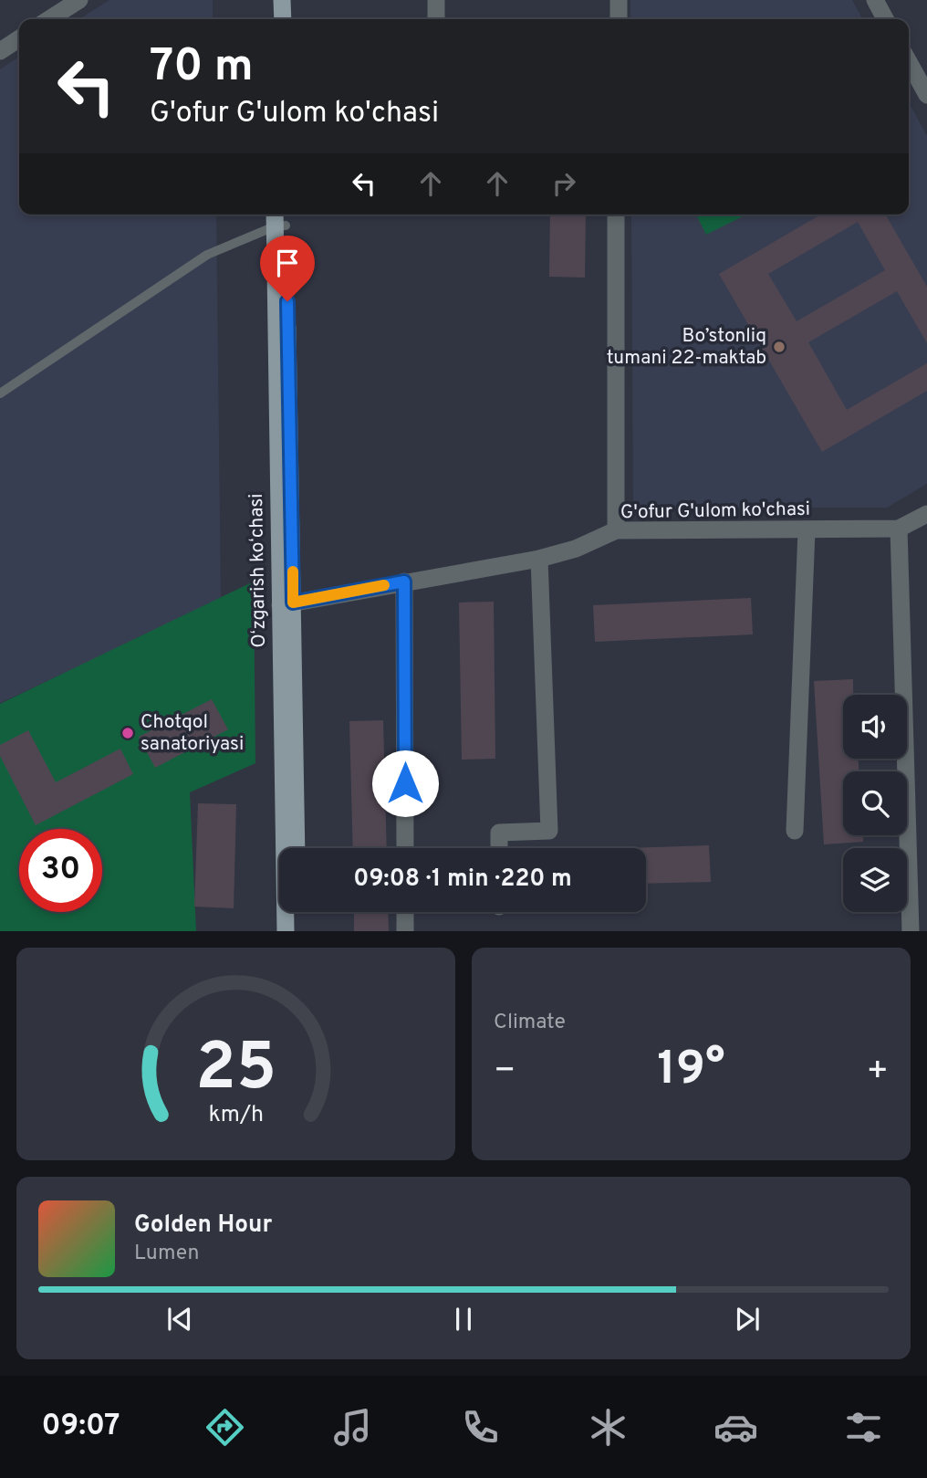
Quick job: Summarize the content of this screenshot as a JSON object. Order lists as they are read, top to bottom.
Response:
{
  "streets": {
    "main road": ["Oʻzgarish koʻchasi"],
    "street": ["G'ofur G'ulom ko'chasi"]
  },
  "crossings": [
    ["G'ofur G'ulom ko'chasi", "Oʻzgarish koʻchasi"]
  ],
  "places": ["Bo’stonliq tumani 22-maktab", "Chotqol sanatoriyasi"],
  "page": {
    "turn": ["70 m", "G'ofur G'ulom ko'chasi"],
    "limit": "30",
    "trip": "09:08 · 1 min · 220 m",
    "tile": "Climate",
    "heat": ["−", "19°", "+"],
    "song": ["Golden Hour", "Lumen"],
    "tabs": "09:07",
    "gauge": ["25", "km/h"]
  }
}
